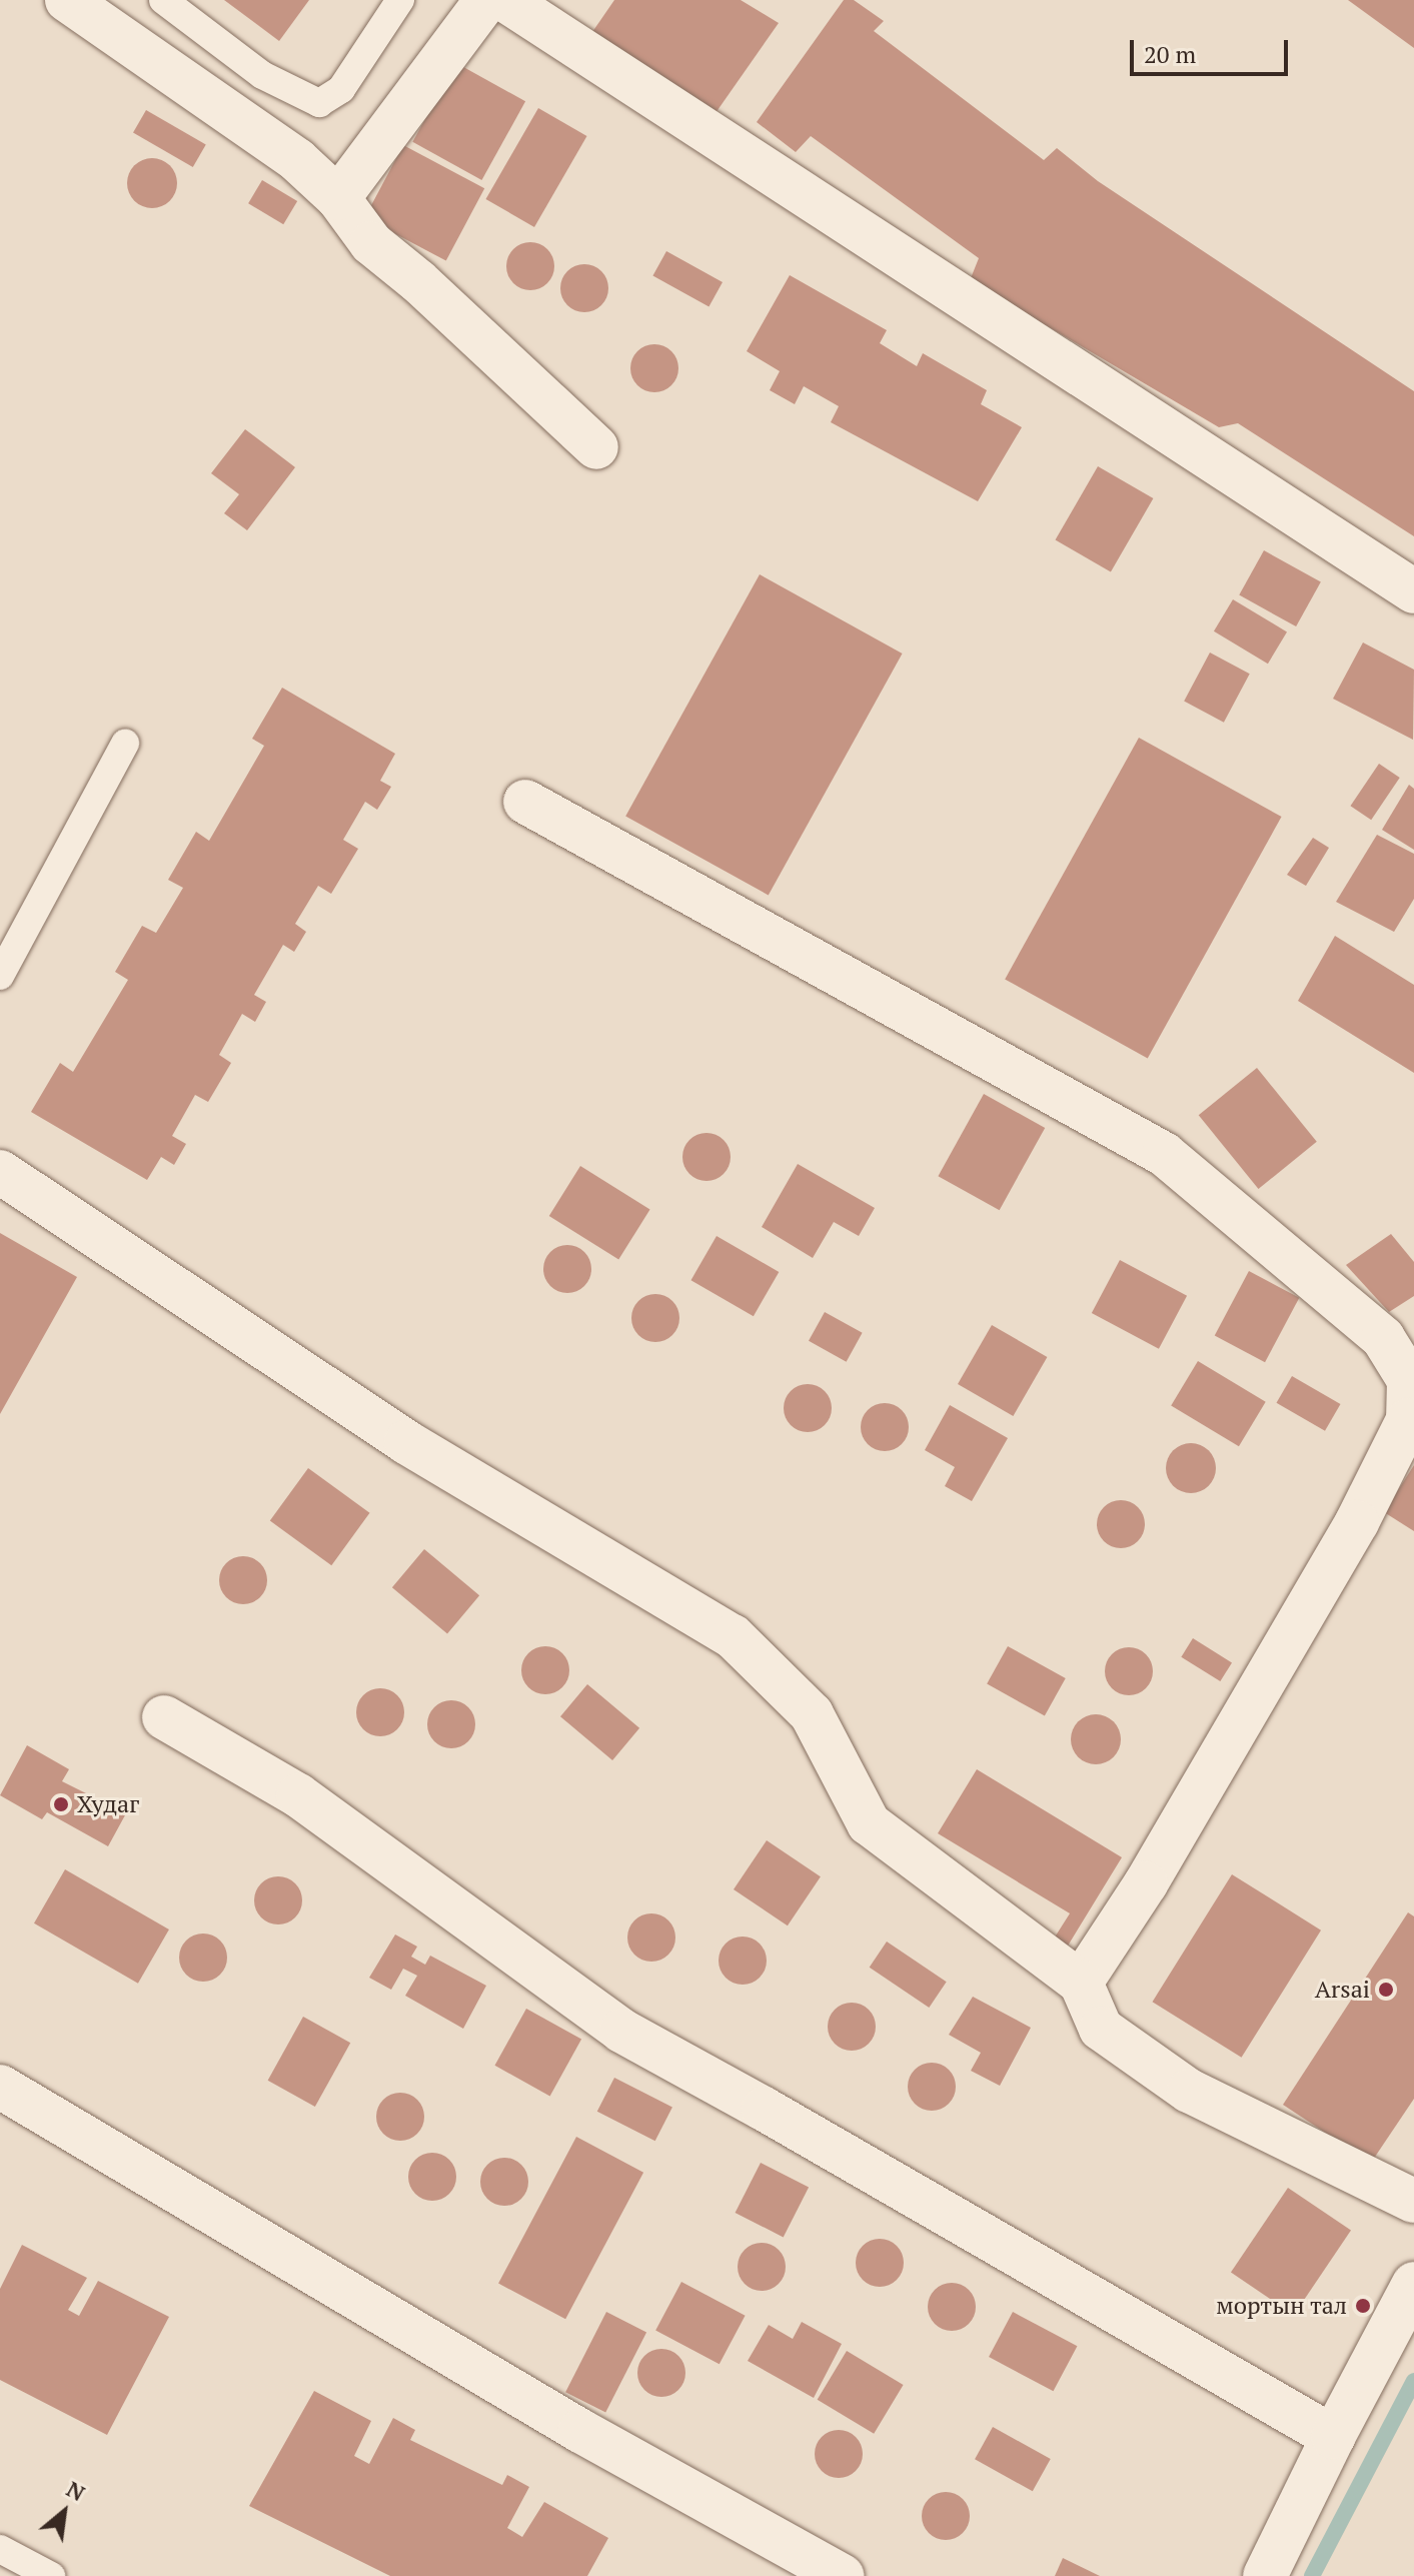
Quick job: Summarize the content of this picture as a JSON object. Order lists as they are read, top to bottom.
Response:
{
  "places": ["Худаг", "Arsai", "мортын тал"],
  "scale_bar": "20 m",
  "north": "top right"
}
